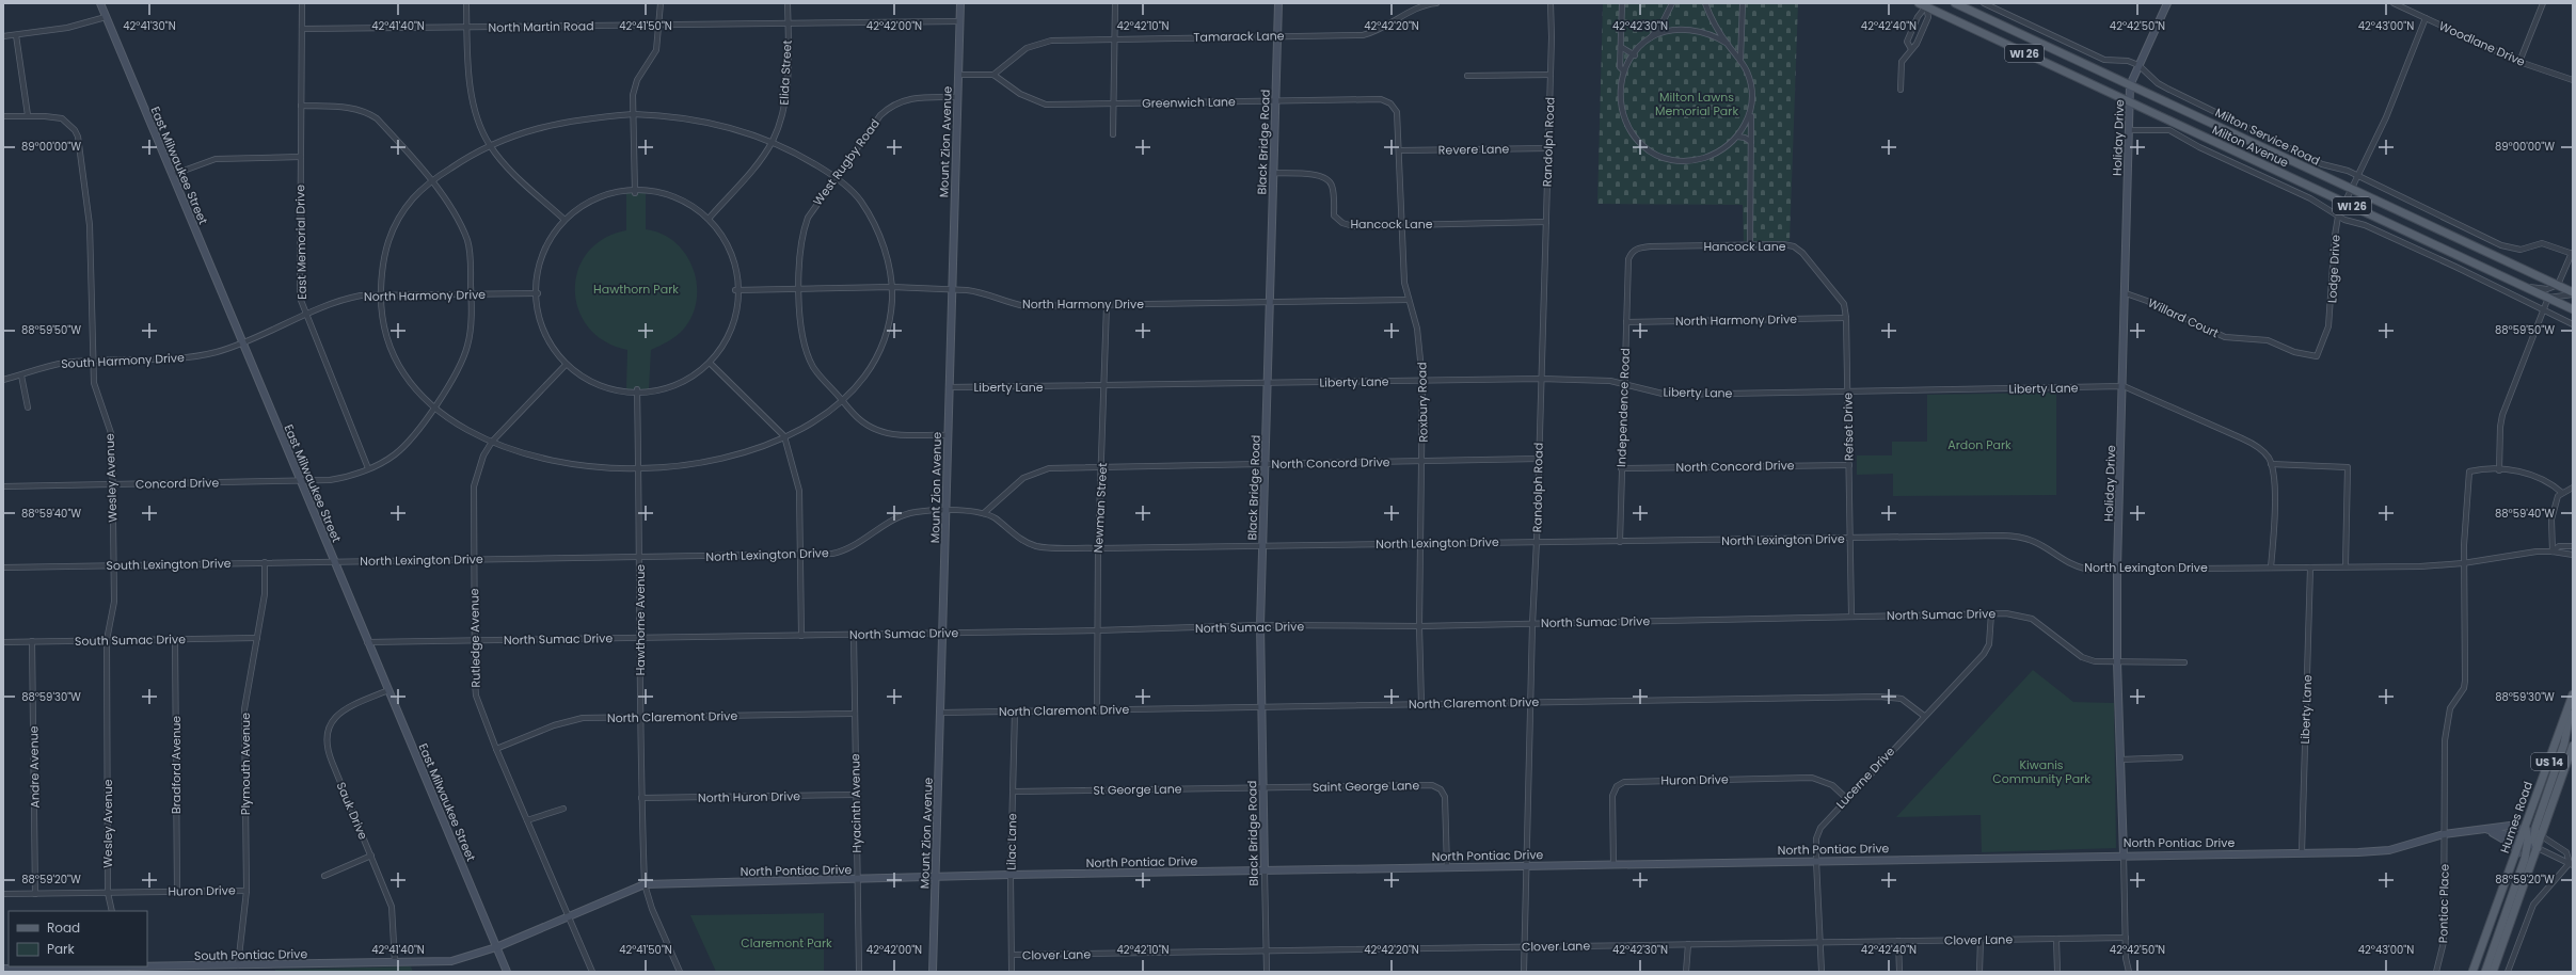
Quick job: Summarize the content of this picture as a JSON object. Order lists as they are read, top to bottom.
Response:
{
  "streets": {
    "main road": [
      "WI 26",
      "Milton Avenue",
      "US 14",
      "Humes Road"
    ],
    "street": [
      "North Martin Road",
      "Tamarack Lane",
      "Woodlane Drive",
      "Elida Street",
      "Greenwich Lane",
      "Milton Service Road",
      "Holiday Drive",
      "Mount Zion Avenue",
      "Black Bridge Road",
      "Randolph Road",
      "Revere Lane",
      "West Rugby Road",
      "East Milwaukee Street",
      "Hancock Lane",
      "East Memorial Drive",
      "Lodge Drive",
      "North Harmony Drive",
      "Willard Court",
      "South Harmony Drive",
      "Liberty Lane",
      "Roxbury Road",
      "Independence Road",
      "Refset Drive",
      "North Concord Drive",
      "Wesley Avenue",
      "Concord Drive",
      "Newman Street",
      "North Lexington Drive",
      "South Lexington Drive",
      "North Sumac Drive",
      "Hawthorne Avenue",
      "Rutledge Avenue",
      "South Sumac Drive",
      "North Claremont Drive",
      "Plymouth Avenue",
      "Bradford Avenue",
      "Andre Avenue",
      "Lucerne Drive",
      "Huron Drive",
      "Saint George Lane",
      "St George Lane",
      "North Huron Drive",
      "Hyacinth Avenue",
      "Sauk Drive",
      "Lilac Lane",
      "North Pontiac Drive",
      "Pontiac Place",
      "Clover Lane",
      "South Pontiac Drive"
    ]
  },
  "crossings": [
    ["North Martin Road", "Elida Street"],
    ["North Martin Road", "Mount Zion Avenue"],
    ["North Martin Road", "East Memorial Drive"],
    ["Tamarack Lane", "Greenwich Lane"],
    ["Tamarack Lane", "Black Bridge Road"],
    ["Woodlane Drive", "Lodge Drive"],
    ["Greenwich Lane", "Black Bridge Road"],
    ["Greenwich Lane", "Roxbury Road"],
    ["Milton Service Road", "Holiday Drive"],
    ["Milton Service Road", "Milton Avenue"],
    ["Milton Service Road", "Lodge Drive"],
    ["Holiday Drive", "Milton Avenue"],
    ["Holiday Drive", "Willard Court"],
    ["Holiday Drive", "Liberty Lane"],
    ["Holiday Drive", "North Lexington Drive"],
    ["Holiday Drive", "North Sumac Drive"],
    ["Holiday Drive", "North Pontiac Drive"],
    ["Holiday Drive", "Clover Lane"],
    ["Mount Zion Avenue", "West Rugby Road"],
    ["Mount Zion Avenue", "North Harmony Drive"],
    ["Mount Zion Avenue", "Liberty Lane"],
    ["Mount Zion Avenue", "North Lexington Drive"],
    ["Mount Zion Avenue", "North Sumac Drive"],
    ["Mount Zion Avenue", "North Claremont Drive"],
    ["Mount Zion Avenue", "North Pontiac Drive"],
    ["Black Bridge Road", "Hancock Lane"],
    ["Black Bridge Road", "North Harmony Drive"],
    ["Black Bridge Road", "Liberty Lane"],
    ["Black Bridge Road", "North Concord Drive"],
    ["Black Bridge Road", "North Lexington Drive"],
    ["Black Bridge Road", "North Sumac Drive"],
    ["Black Bridge Road", "North Claremont Drive"],
    ["Black Bridge Road", "Saint George Lane"],
    ["Black Bridge Road", "St George Lane"],
    ["Black Bridge Road", "North Pontiac Drive"],
    ["Black Bridge Road", "Clover Lane"],
    ["Randolph Road", "Revere Lane"],
    ["Randolph Road", "Hancock Lane"],
    ["Randolph Road", "Liberty Lane"],
    ["Randolph Road", "North Concord Drive"],
    ["Randolph Road", "North Lexington Drive"],
    ["Randolph Road", "North Sumac Drive"],
    ["Randolph Road", "North Claremont Drive"],
    ["Randolph Road", "North Pontiac Drive"],
    ["Randolph Road", "Clover Lane"],
    ["Milton Avenue", "Lodge Drive"],
    ["Revere Lane", "Roxbury Road"],
    ["West Rugby Road", "North Harmony Drive"],
    ["East Milwaukee Street", "North Harmony Drive"],
    ["East Milwaukee Street", "South Harmony Drive"],
    ["East Milwaukee Street", "Concord Drive"],
    ["East Milwaukee Street", "North Lexington Drive"],
    ["East Milwaukee Street", "South Lexington Drive"],
    ["East Milwaukee Street", "North Sumac Drive"],
    ["East Milwaukee Street", "Sauk Drive"],
    ["East Milwaukee Street", "North Pontiac Drive"],
    ["East Milwaukee Street", "South Pontiac Drive"],
    ["Hancock Lane", "Roxbury Road"],
    ["Hancock Lane", "Independence Road"],
    ["Hancock Lane", "Refset Drive"],
    ["East Memorial Drive", "North Harmony Drive"],
    ["East Memorial Drive", "Concord Drive"],
    ["Lodge Drive", "Willard Court"],
    ["North Harmony Drive", "South Harmony Drive"],
    ["North Harmony Drive", "Roxbury Road"],
    ["North Harmony Drive", "Independence Road"],
    ["North Harmony Drive", "Refset Drive"],
    ["North Harmony Drive", "Concord Drive"],
    ["North Harmony Drive", "Newman Street"],
    ["South Harmony Drive", "Wesley Avenue"],
    ["Liberty Lane", "Roxbury Road"],
    ["Liberty Lane", "Independence Road"],
    ["Liberty Lane", "Refset Drive"],
    ["Liberty Lane", "Newman Street"],
    ["Liberty Lane", "North Lexington Drive"],
    ["Liberty Lane", "North Pontiac Drive"],
    ["Roxbury Road", "North Concord Drive"],
    ["Roxbury Road", "North Lexington Drive"],
    ["Roxbury Road", "North Sumac Drive"],
    ["Roxbury Road", "North Claremont Drive"],
    ["Independence Road", "North Concord Drive"],
    ["Independence Road", "North Lexington Drive"],
    ["Refset Drive", "North Concord Drive"],
    ["Refset Drive", "North Lexington Drive"],
    ["Refset Drive", "North Sumac Drive"],
    ["North Concord Drive", "Newman Street"],
    ["North Concord Drive", "North Lexington Drive"],
    ["Wesley Avenue", "Concord Drive"],
    ["Wesley Avenue", "South Lexington Drive"],
    ["Wesley Avenue", "South Sumac Drive"],
    ["Wesley Avenue", "Huron Drive"],
    ["Newman Street", "North Lexington Drive"],
    ["Newman Street", "North Sumac Drive"],
    ["Newman Street", "North Claremont Drive"],
    ["North Lexington Drive", "South Lexington Drive"],
    ["North Lexington Drive", "Hawthorne Avenue"],
    ["North Lexington Drive", "Rutledge Avenue"],
    ["North Lexington Drive", "Pontiac Place"],
    ["South Lexington Drive", "Plymouth Avenue"],
    ["North Sumac Drive", "Hawthorne Avenue"],
    ["North Sumac Drive", "Rutledge Avenue"],
    ["North Sumac Drive", "Lucerne Drive"],
    ["North Sumac Drive", "Hyacinth Avenue"],
    ["Hawthorne Avenue", "North Claremont Drive"],
    ["Hawthorne Avenue", "North Huron Drive"],
    ["Hawthorne Avenue", "North Pontiac Drive"],
    ["Rutledge Avenue", "North Claremont Drive"],
    ["Rutledge Avenue", "North Pontiac Drive"],
    ["South Sumac Drive", "Plymouth Avenue"],
    ["South Sumac Drive", "Bradford Avenue"],
    ["South Sumac Drive", "Andre Avenue"],
    ["North Claremont Drive", "Lucerne Drive"],
    ["North Claremont Drive", "Hyacinth Avenue"],
    ["North Claremont Drive", "Lilac Lane"],
    ["US 14", "North Pontiac Drive"],
    ["Plymouth Avenue", "Huron Drive"],
    ["Plymouth Avenue", "South Pontiac Drive"],
    ["Bradford Avenue", "Huron Drive"],
    ["Andre Avenue", "Huron Drive"],
    ["Lucerne Drive", "Huron Drive"],
    ["Lucerne Drive", "North Pontiac Drive"],
    ["Lucerne Drive", "Clover Lane"],
    ["Huron Drive", "North Pontiac Drive"],
    ["Saint George Lane", "St George Lane"],
    ["Saint George Lane", "North Pontiac Drive"],
    ["St George Lane", "Lilac Lane"],
    ["North Huron Drive", "Hyacinth Avenue"],
    ["Hyacinth Avenue", "North Pontiac Drive"],
    ["Sauk Drive", "South Pontiac Drive"],
    ["Humes Road", "North Pontiac Drive"],
    ["Lilac Lane", "North Pontiac Drive"],
    ["Lilac Lane", "Clover Lane"],
    ["North Pontiac Drive", "Pontiac Place"],
    ["North Pontiac Drive", "South Pontiac Drive"]
  ],
  "parks": [
    "Milton Lawns Memorial Park",
    "Hawthorn Park",
    "Ardon Park",
    "Kiwanis Community Park",
    "Claremont Park"
  ],
  "legend": ["Road", "Park"],
  "coordinates": [
    "42°41'30\"N",
    "42°41'40\"N",
    "42°41'50\"N",
    "42°42'00\"N",
    "42°42'10\"N",
    "42°42'20\"N",
    "42°42'30\"N",
    "42°42'40\"N",
    "42°42'50\"N",
    "42°43'00\"N",
    "89°00'00\"W",
    "88°59'50\"W",
    "88°59'40\"W",
    "88°59'30\"W",
    "88°59'20\"W"
  ]
}
